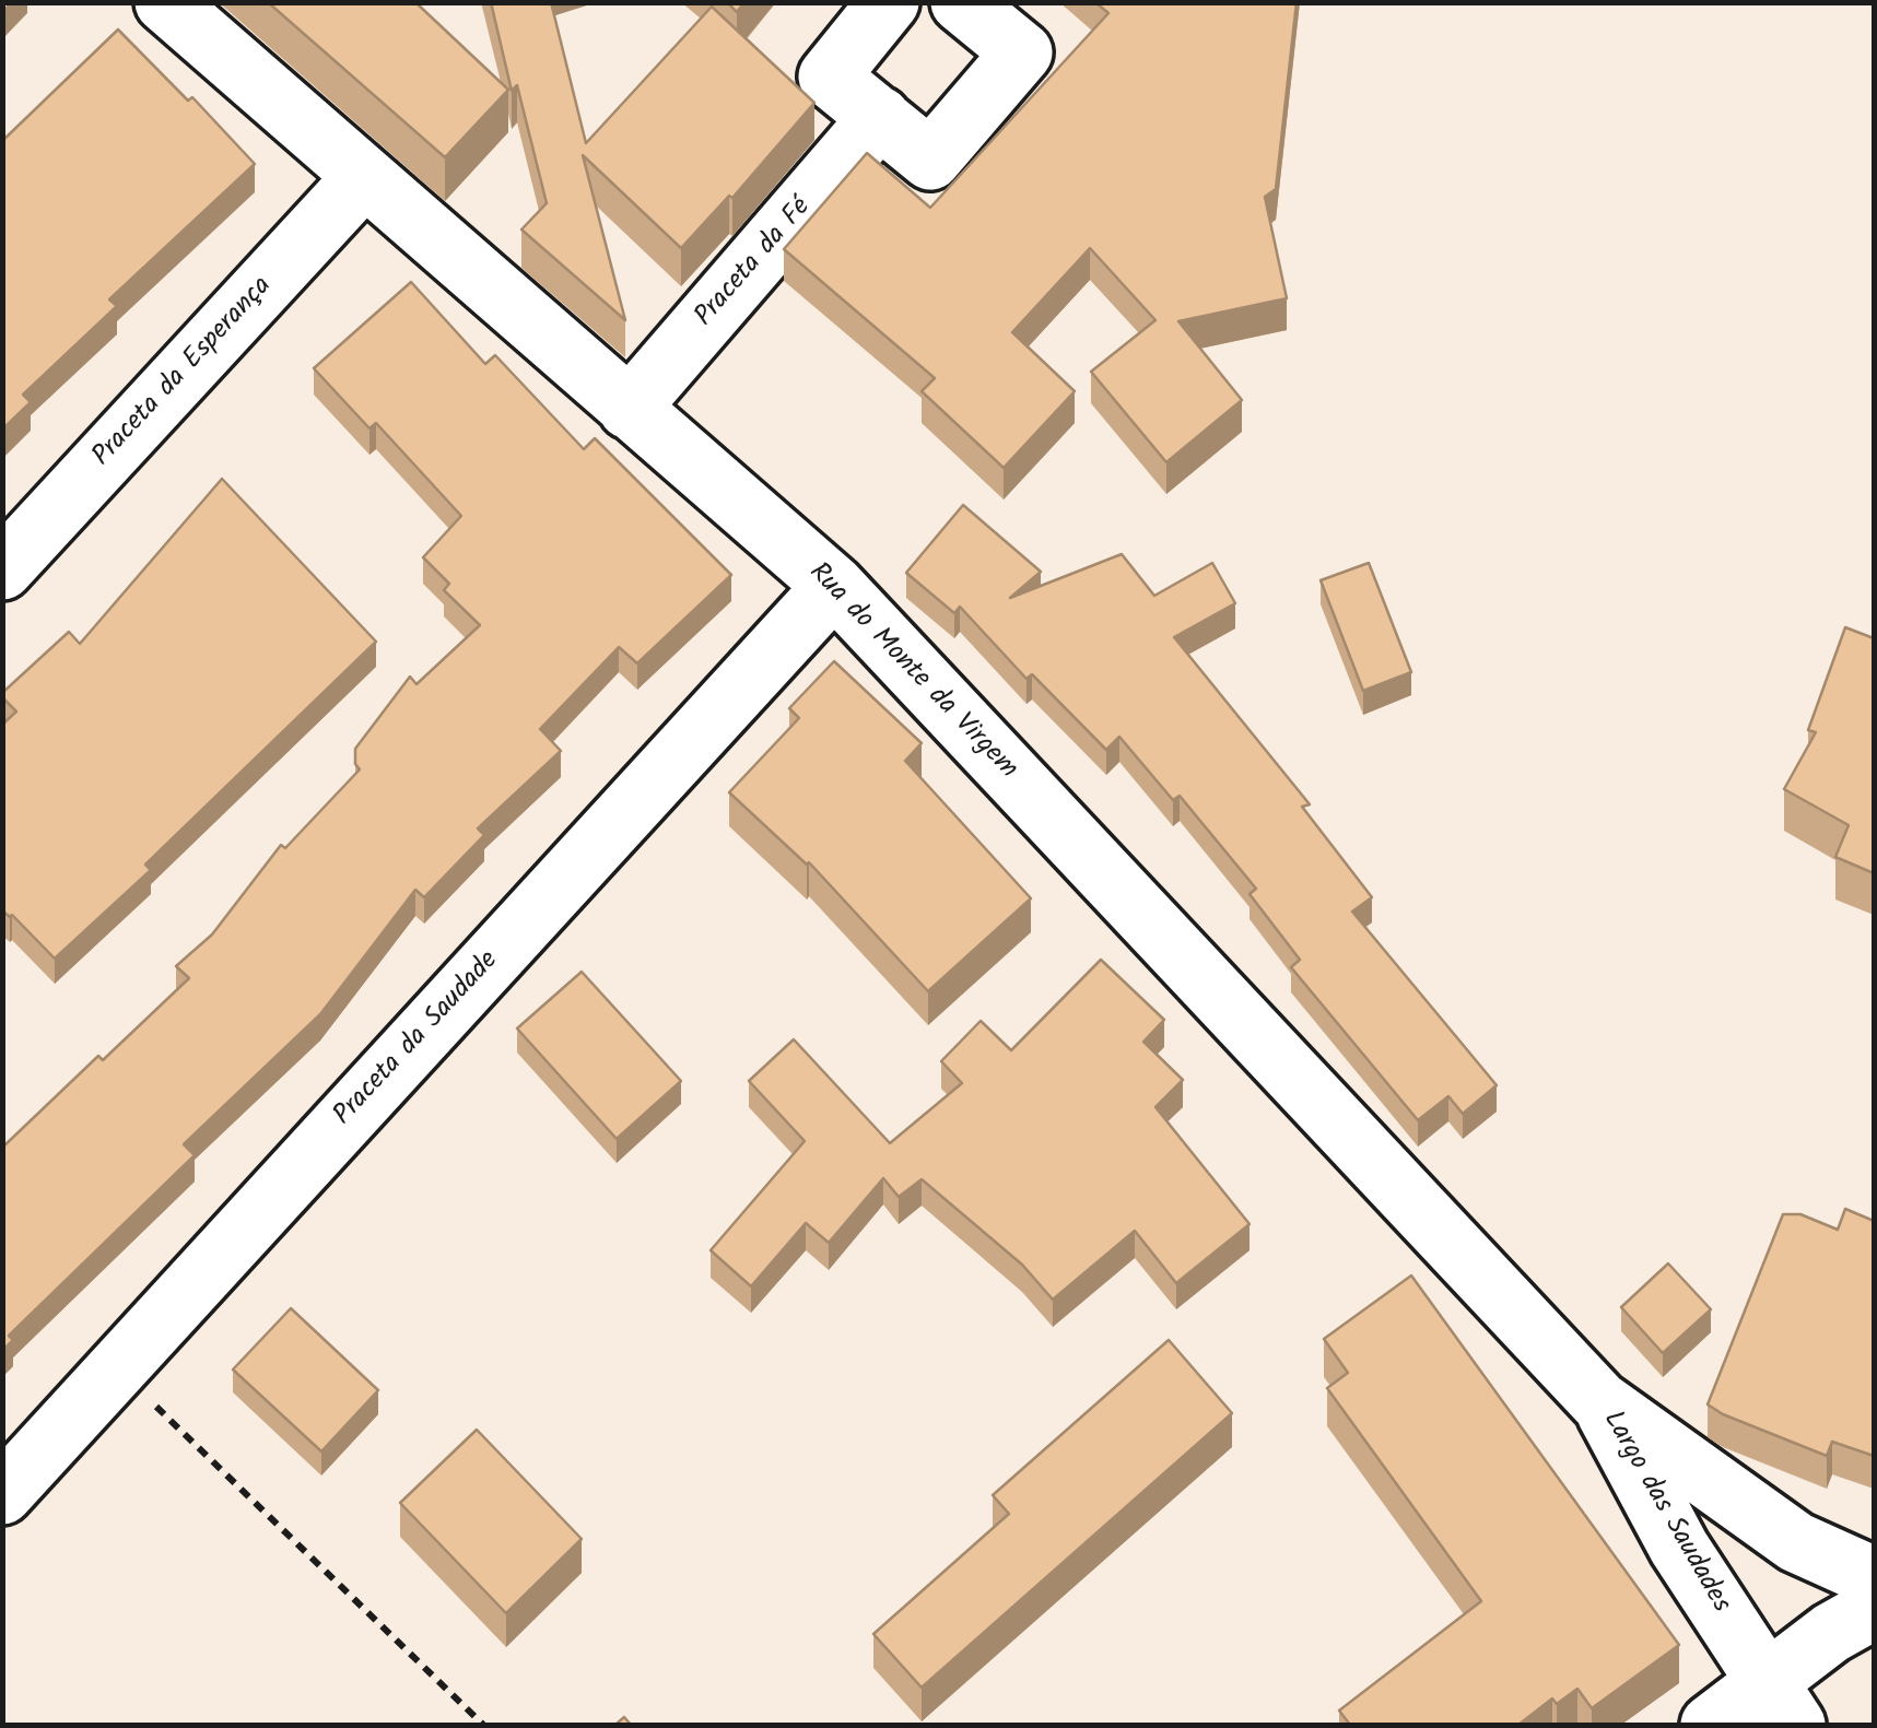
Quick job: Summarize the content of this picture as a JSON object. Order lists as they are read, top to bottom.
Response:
{
  "streets": {
    "street": [
      "Praceta da Fé",
      "Praceta da Esperança",
      "Rua do Monte da Virgem",
      "Praceta da Saudade",
      "Largo das Saudades"
    ]
  },
  "crossings": [
    ["Praceta da Fé", "Rua do Monte da Virgem"],
    ["Praceta da Esperança", "Rua do Monte da Virgem"],
    ["Rua do Monte da Virgem", "Praceta da Saudade"],
    ["Rua do Monte da Virgem", "Largo das Saudades"]
  ]
}
